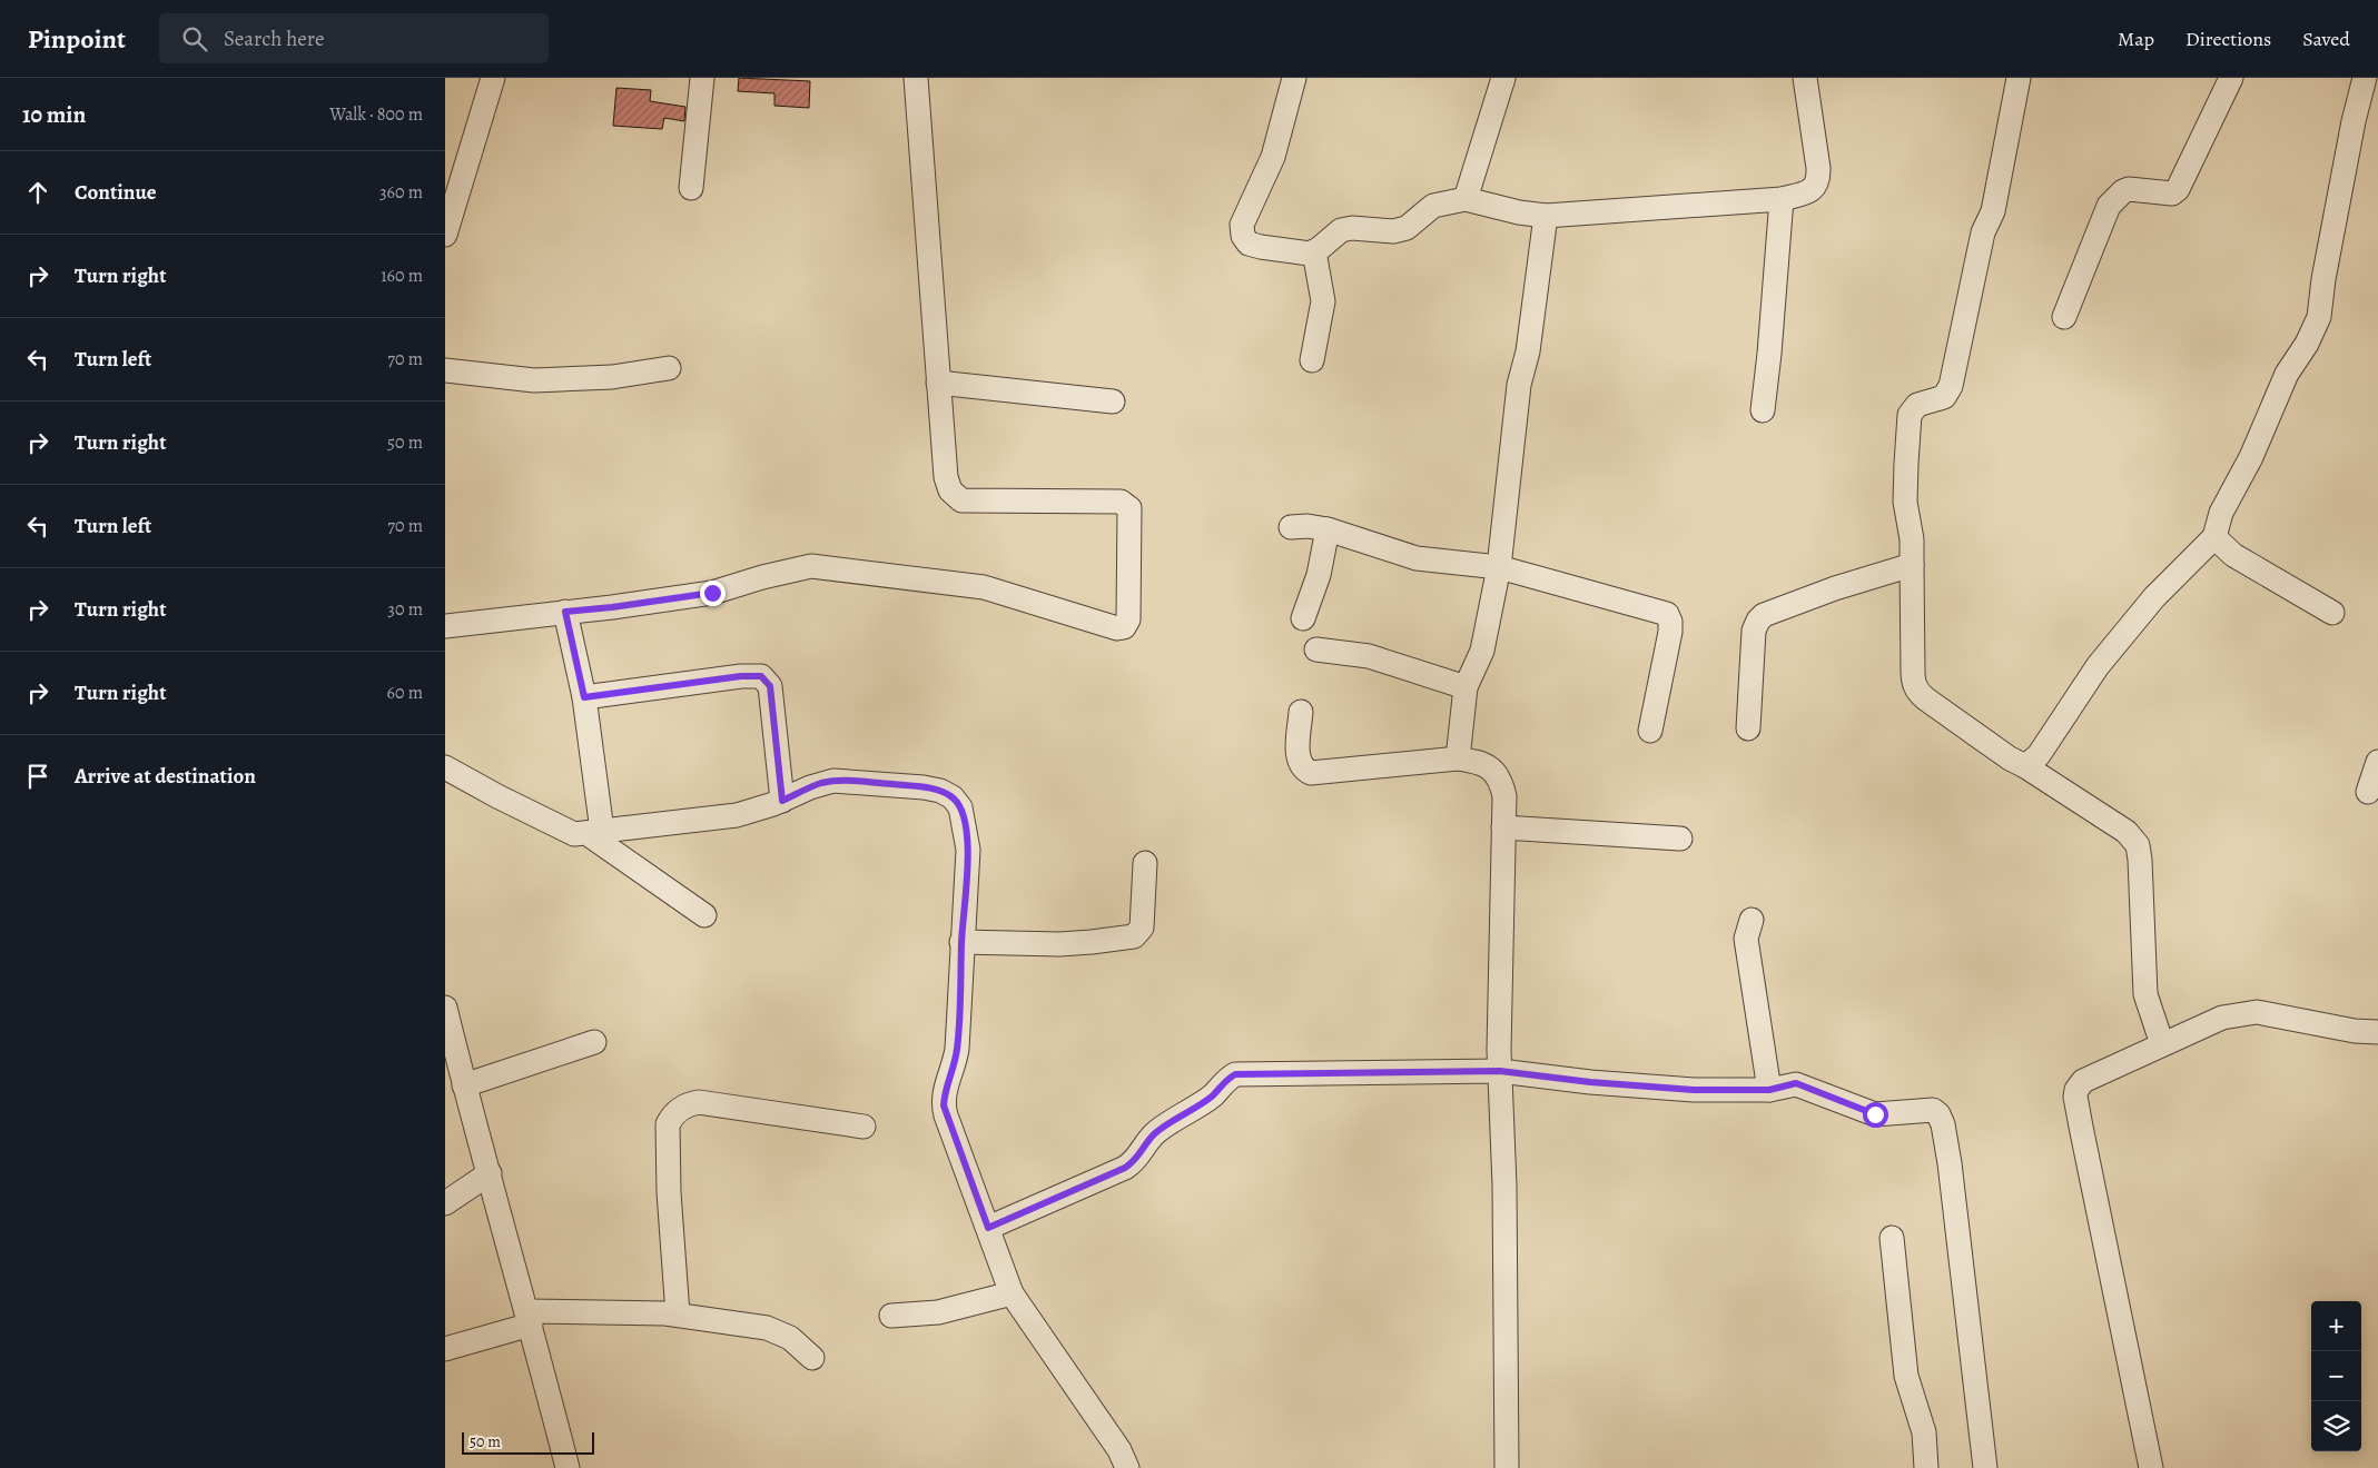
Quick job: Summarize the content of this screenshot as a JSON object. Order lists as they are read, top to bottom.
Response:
{
  "scale_bar": "50 m",
  "page": {
    "header": "Pinpoint",
    "search": "Search here",
    "nav": ["Map", "Directions", "Saved"],
    "heading": ["10 min", "Walk · 800 m"],
    "list": [
      ["Continue", "360 m"],
      ["Turn right", "160 m"],
      ["Turn left", "70 m"],
      ["Turn right", "50 m"],
      ["Turn left", "70 m"],
      ["Turn right", "30 m"],
      ["Turn right", "60 m"],
      "Arrive at destination"
    ],
    "map_buttons": ["+", "−"],
    "scale": "50 m"
  }
}
